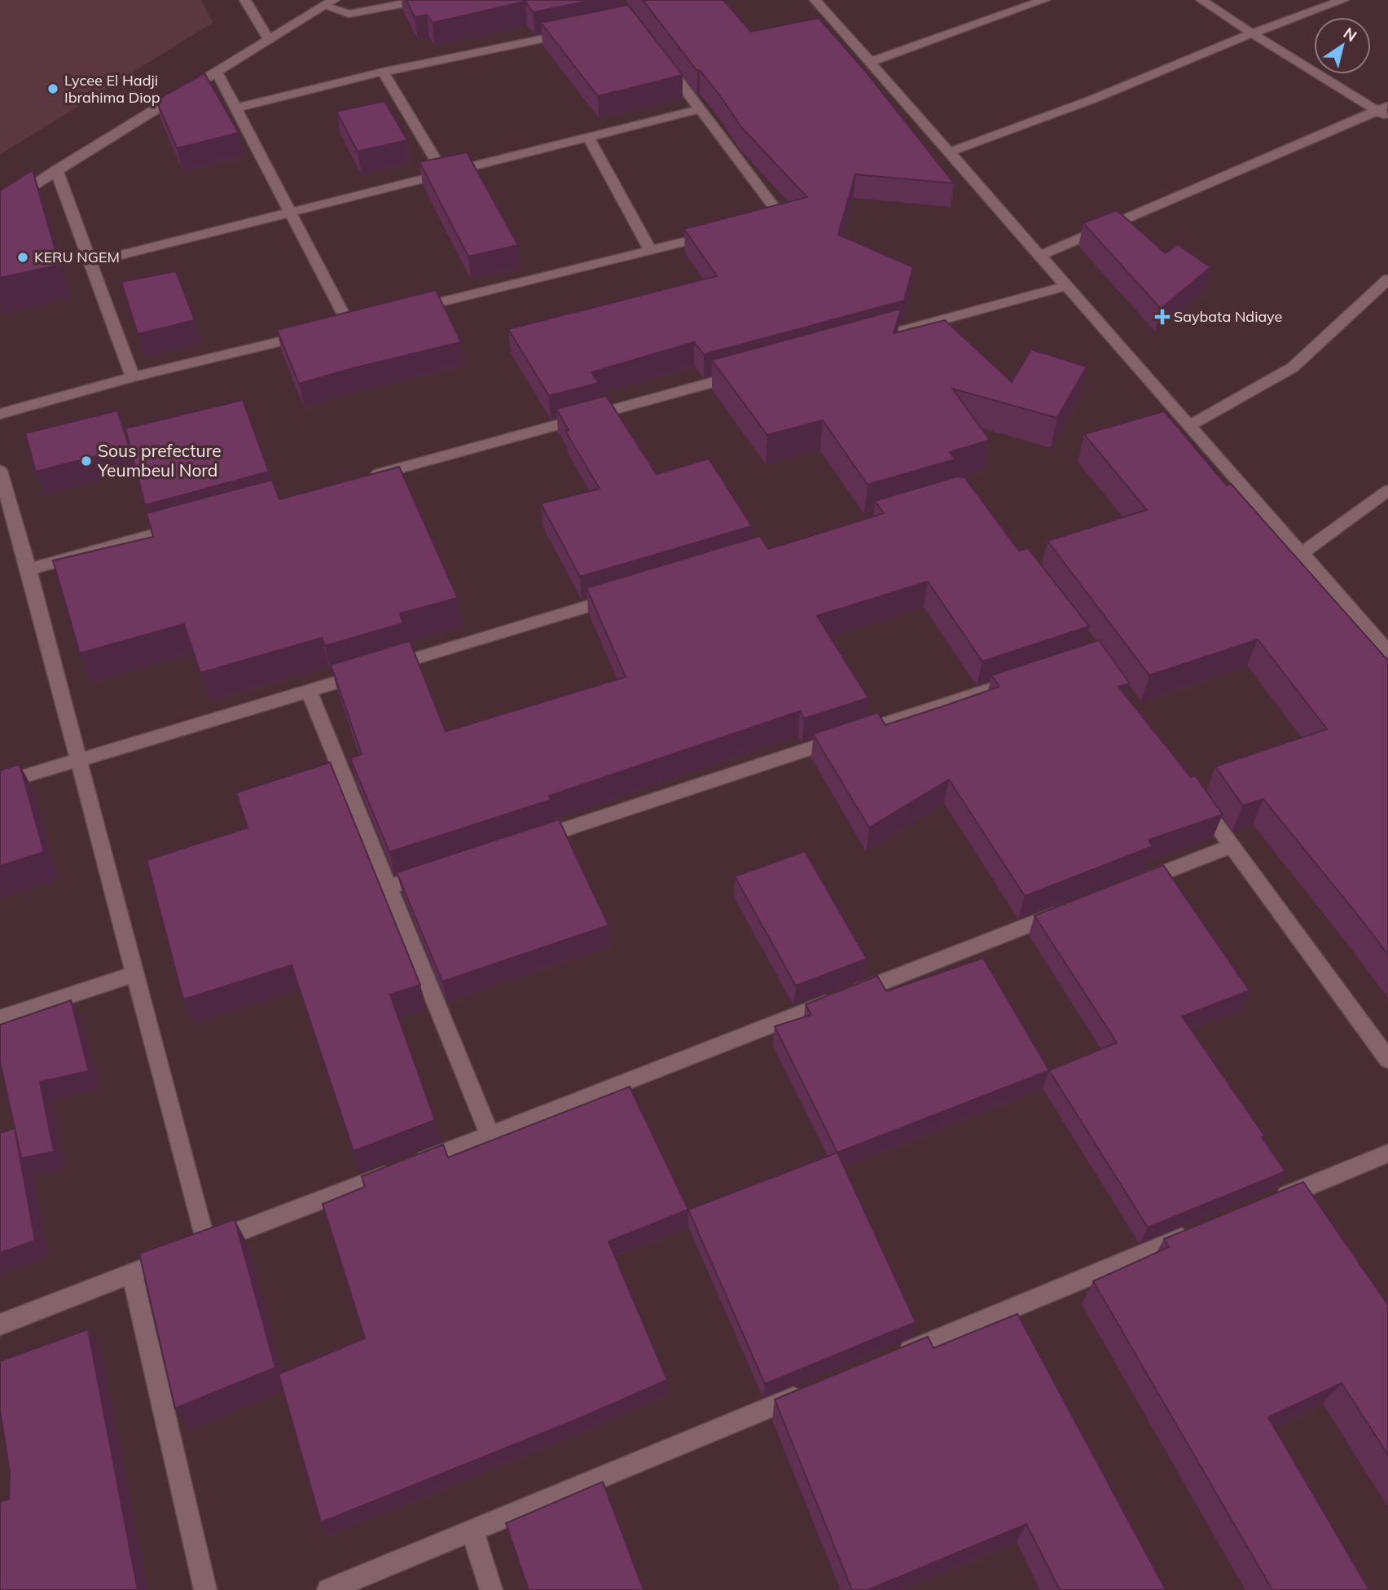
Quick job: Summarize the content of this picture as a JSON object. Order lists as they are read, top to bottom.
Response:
{
  "places": {
    "other": ["Lycee El Hadji Ibrahima Diop", "KERU NGEM", "Sous prefecture Yeumbeul Nord"],
    "health": ["Saybata Ndiaye"]
  },
  "north": "top right"
}
